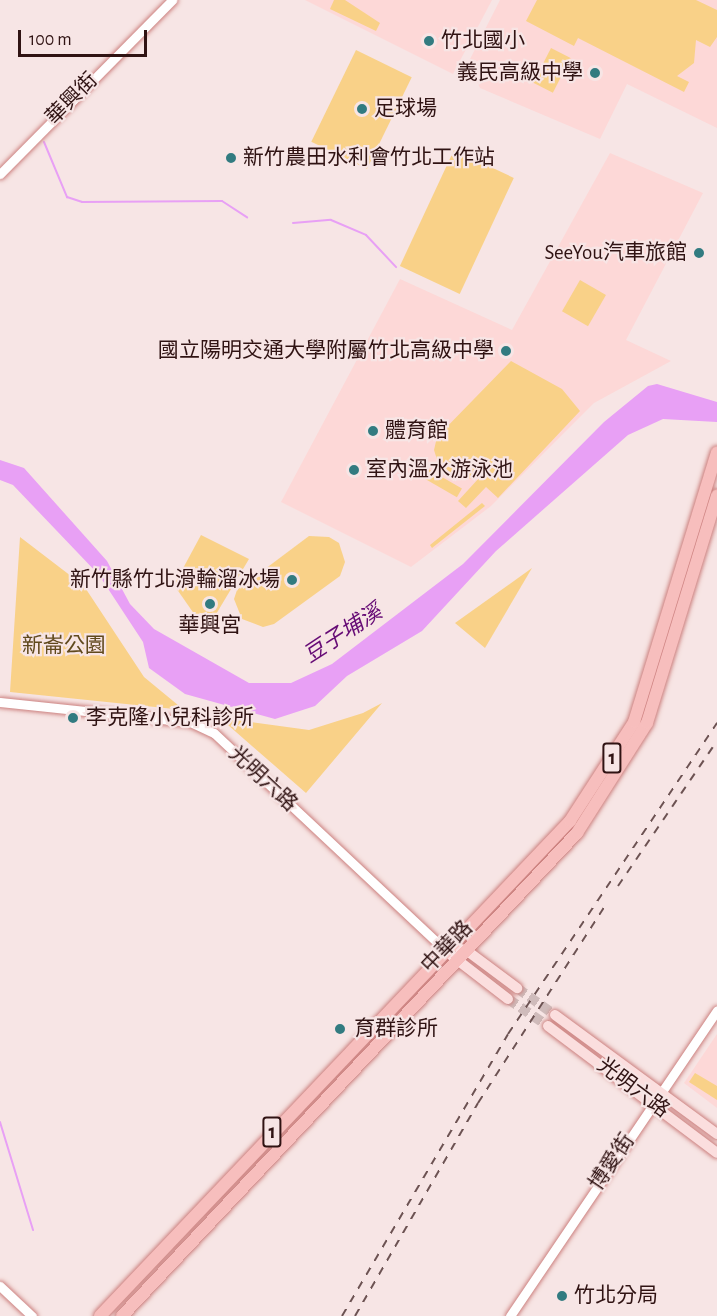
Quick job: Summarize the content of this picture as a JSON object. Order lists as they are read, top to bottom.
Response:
{
  "streets": {
    "main road": ["1", "光明六路", "中華路"],
    "street": ["華興街", "博愛街"]
  },
  "crossings": [
    ["1", "中華路"],
    ["光明六路", "中華路"],
    ["光明六路", "博愛街"]
  ],
  "water": ["豆子埔溪"],
  "parks": ["新崙公園"],
  "places": [
    "竹北國小",
    "義民高級中學",
    "足球場",
    "新竹農田水利會竹北工作站",
    "SeeYou汽車旅館",
    "國立陽明交通大學附屬竹北高級中學",
    "體育館",
    "室內溫水游泳池",
    "新竹縣竹北滑輪溜冰場",
    "華興宮",
    "李克隆小兒科診所",
    "育群診所",
    "竹北分局"
  ],
  "scale_bar": "100 m"
}
